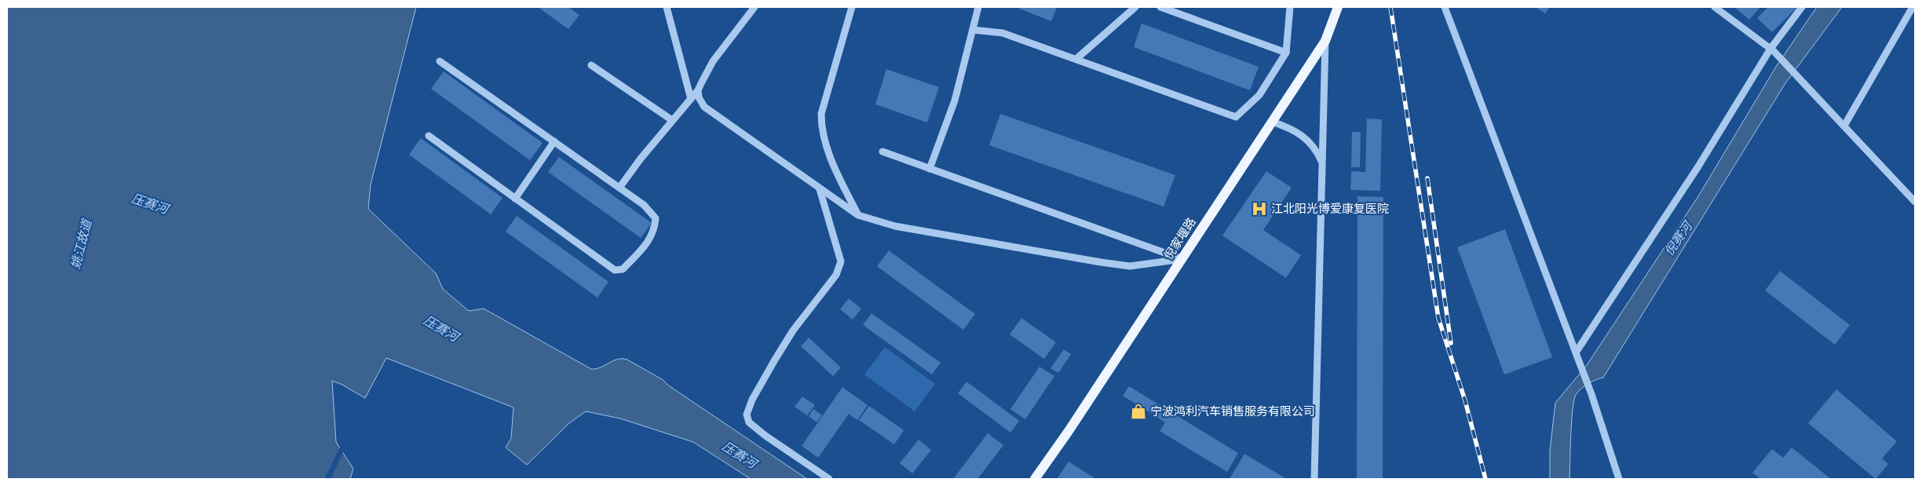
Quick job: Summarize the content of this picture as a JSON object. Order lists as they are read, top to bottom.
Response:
{
  "streets": {
    "main road": ["倪家堰路"]
  },
  "water": ["压赛河", "倪赛河", "姚江故道"],
  "places": {
    "hospital": ["江北阳光博爱康复医院"],
    "shop": ["宁波鸿利汽车销售服务有限公司"]
  }
}
